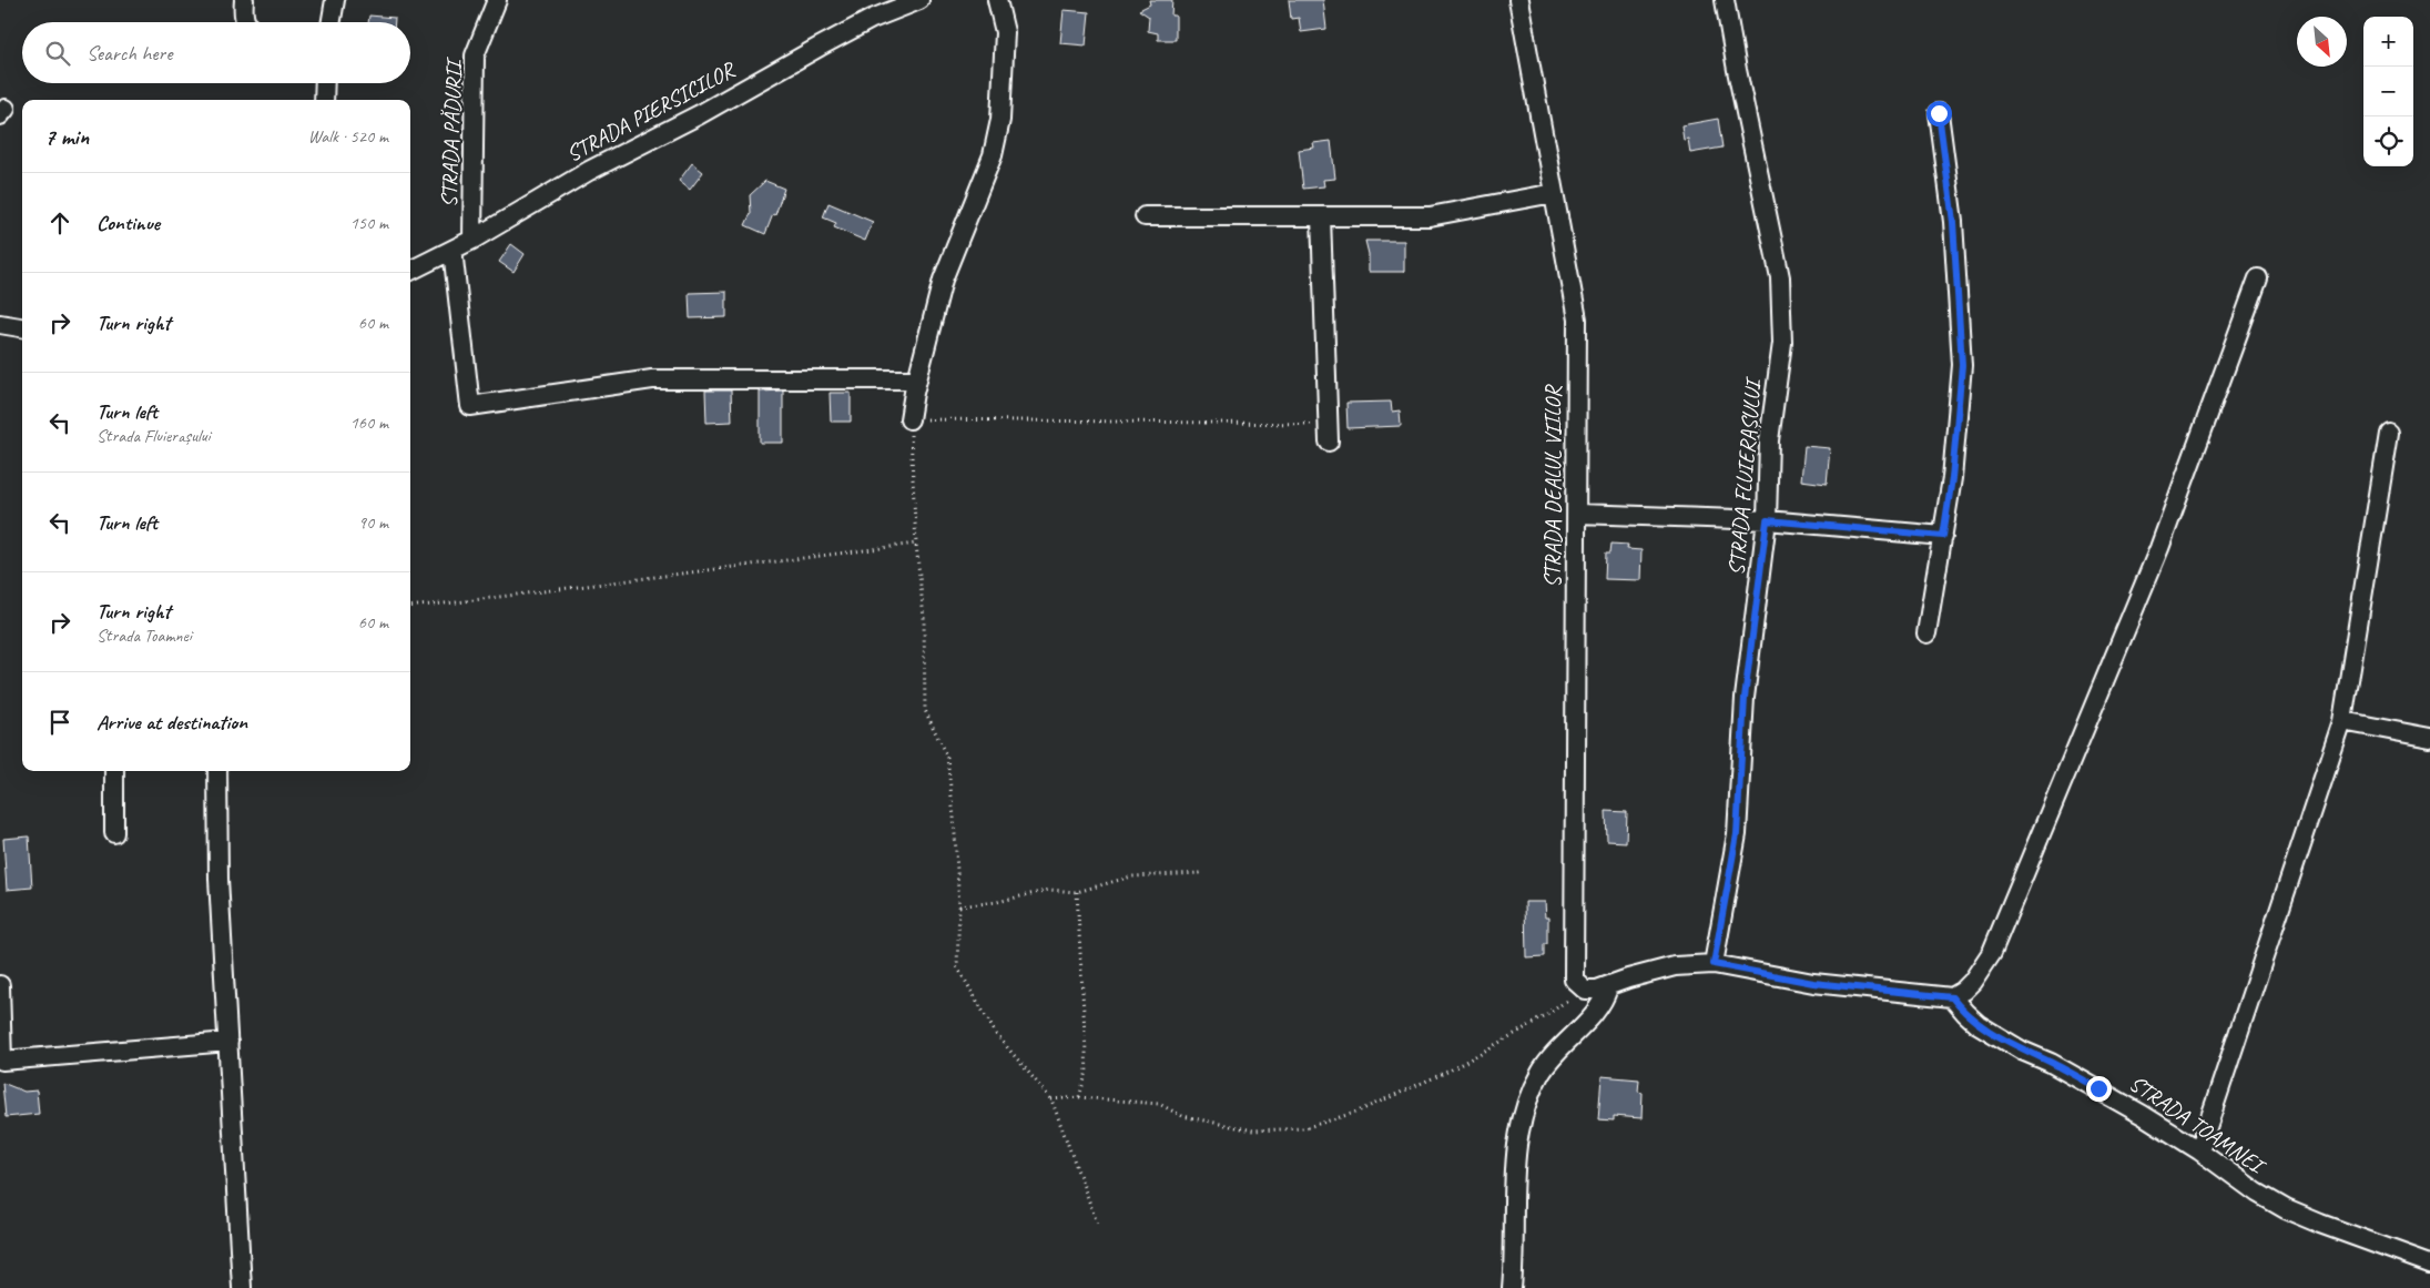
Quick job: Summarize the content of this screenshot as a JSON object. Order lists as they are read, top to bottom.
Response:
{
  "streets": {
    "street": [
      "STRADA PIERSICILOR",
      "STRADA PĂDURII",
      "STRADA FLUIERAȘULUI",
      "STRADA DEALUL VIILOR",
      "STRADA TOAMNEI"
    ]
  },
  "crossings": [
    ["STRADA PIERSICILOR", "STRADA PĂDURII"]
  ],
  "north": "bottom right",
  "page": {
    "map_buttons": ["+", "−"],
    "search": "Search here",
    "heading": ["7 min", "Walk · 520 m"],
    "list": [
      ["Continue", "150 m"],
      ["Turn right", "60 m"],
      ["Turn left", "Strada Fluierașului", "160 m"],
      ["Turn left", "90 m"],
      ["Turn right", "Strada Toamnei", "60 m"],
      "Arrive at destination"
    ]
  }
}
